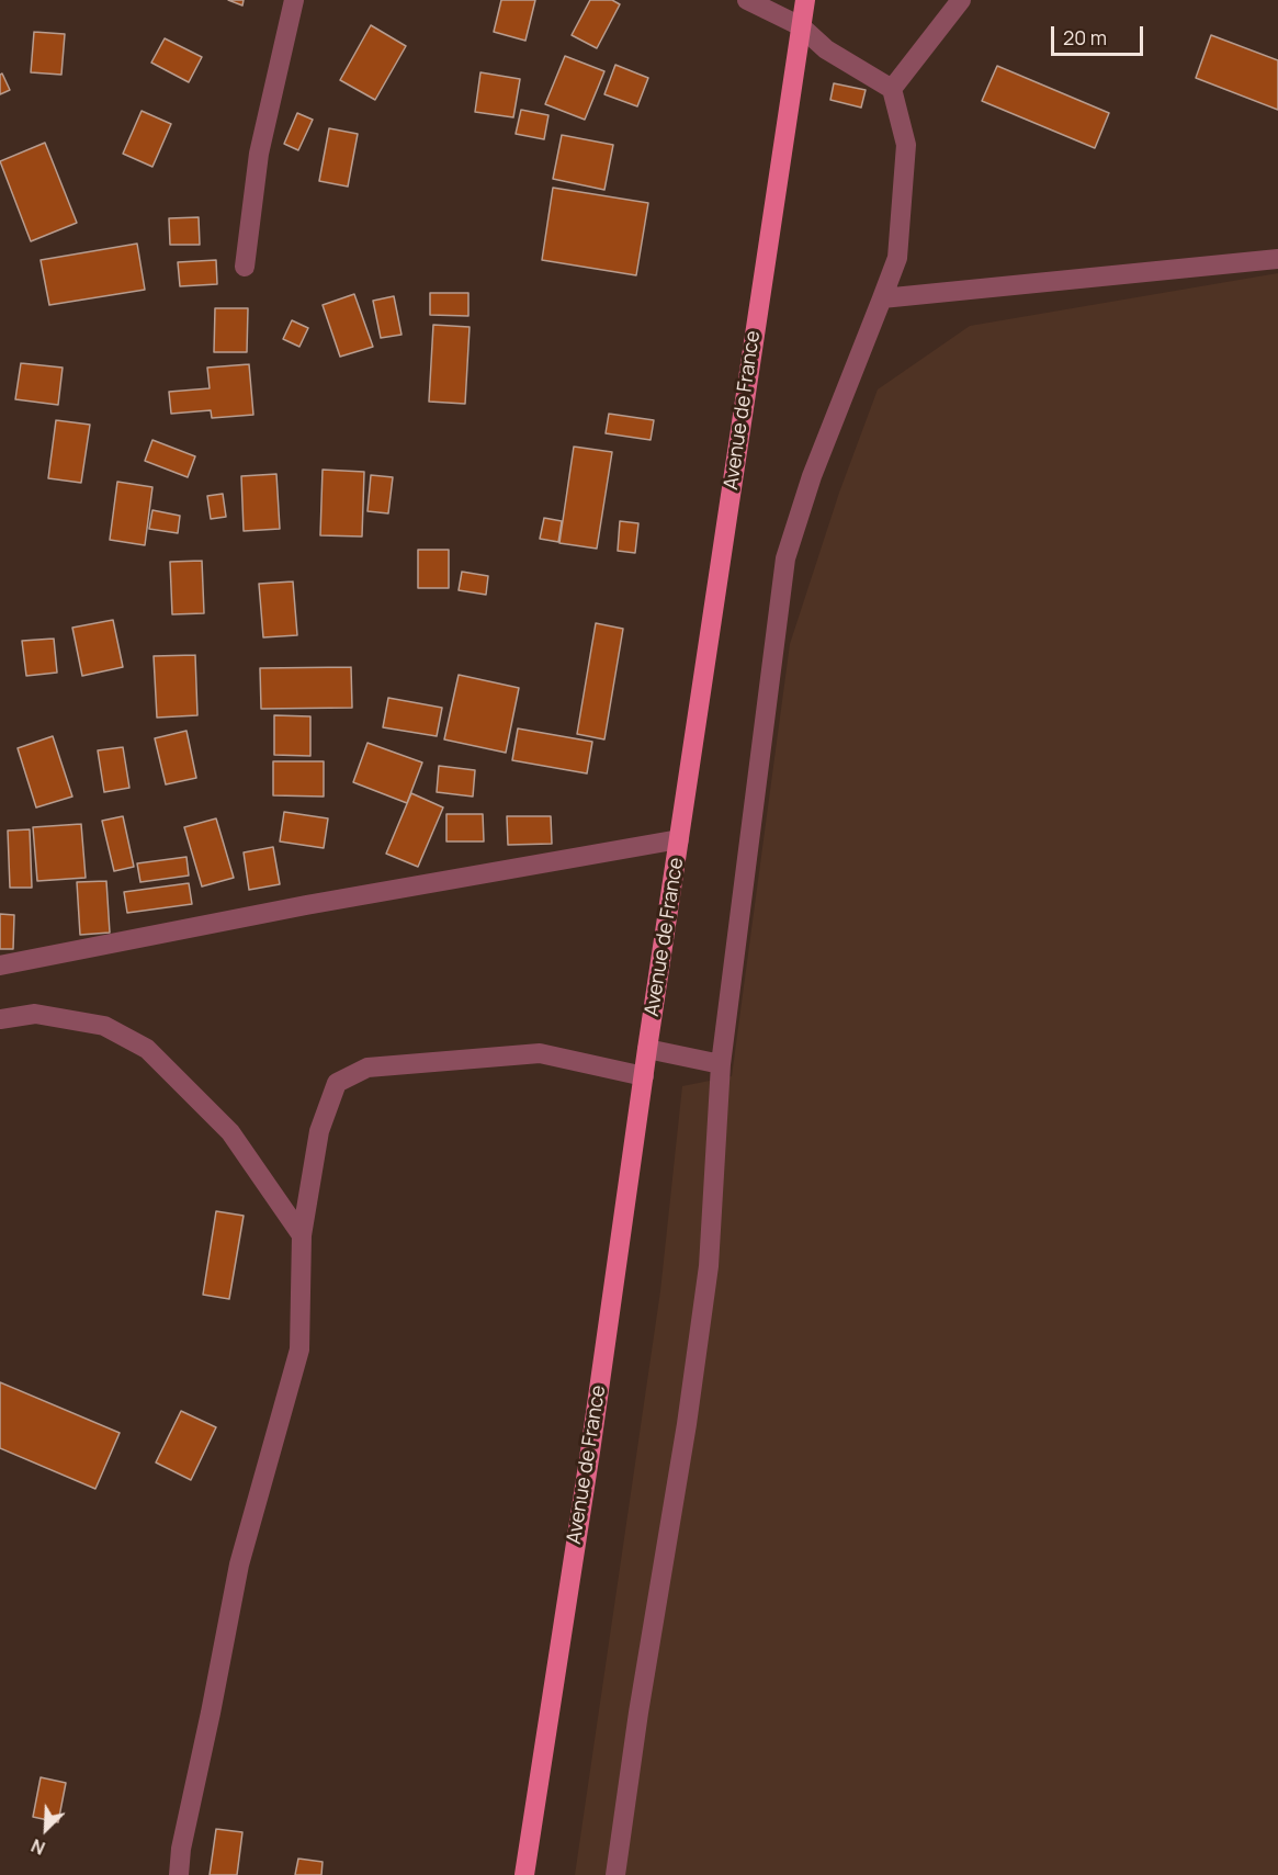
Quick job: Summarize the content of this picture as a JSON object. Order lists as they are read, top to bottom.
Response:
{
  "streets": {
    "main road": ["Avenue de France"]
  },
  "scale_bar": "20 m",
  "north": "bottom left"
}
